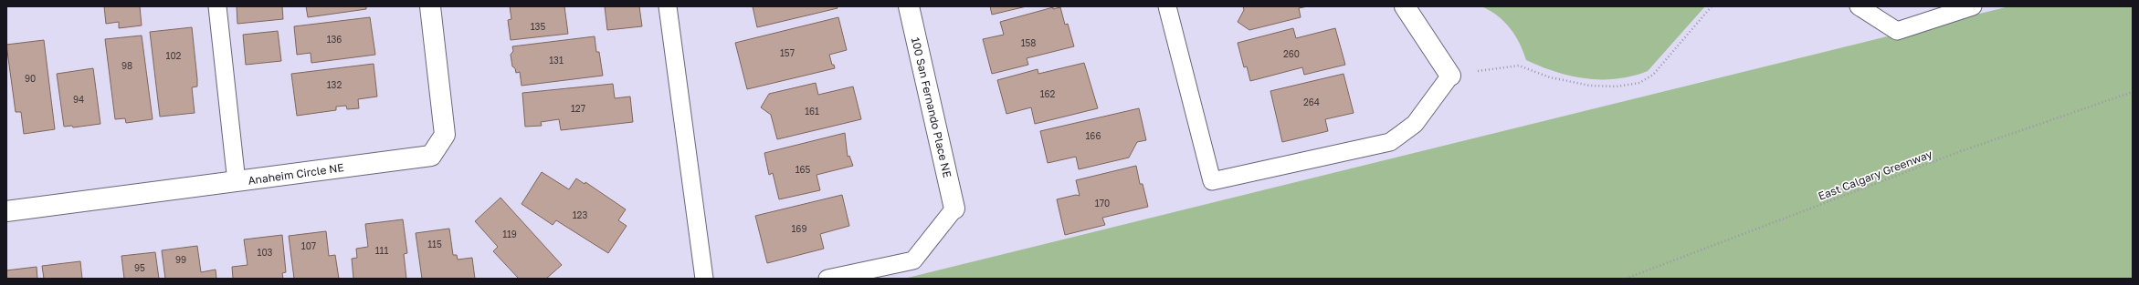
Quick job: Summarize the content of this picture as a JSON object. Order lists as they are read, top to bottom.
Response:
{
  "streets": {
    "street": ["100 San Fernando Place NE", "Anaheim Circle NE"],
    "path": ["East Calgary Greenway"]
  },
  "house_numbers": [
    "135",
    "136",
    "158",
    "157",
    "260",
    "102",
    "131",
    "98",
    "90",
    "132",
    "162",
    "94",
    "264",
    "127",
    "161",
    "166",
    "165",
    "170",
    "123",
    "169",
    "119",
    "115",
    "107",
    "111",
    "103",
    "99",
    "95"
  ]
}
